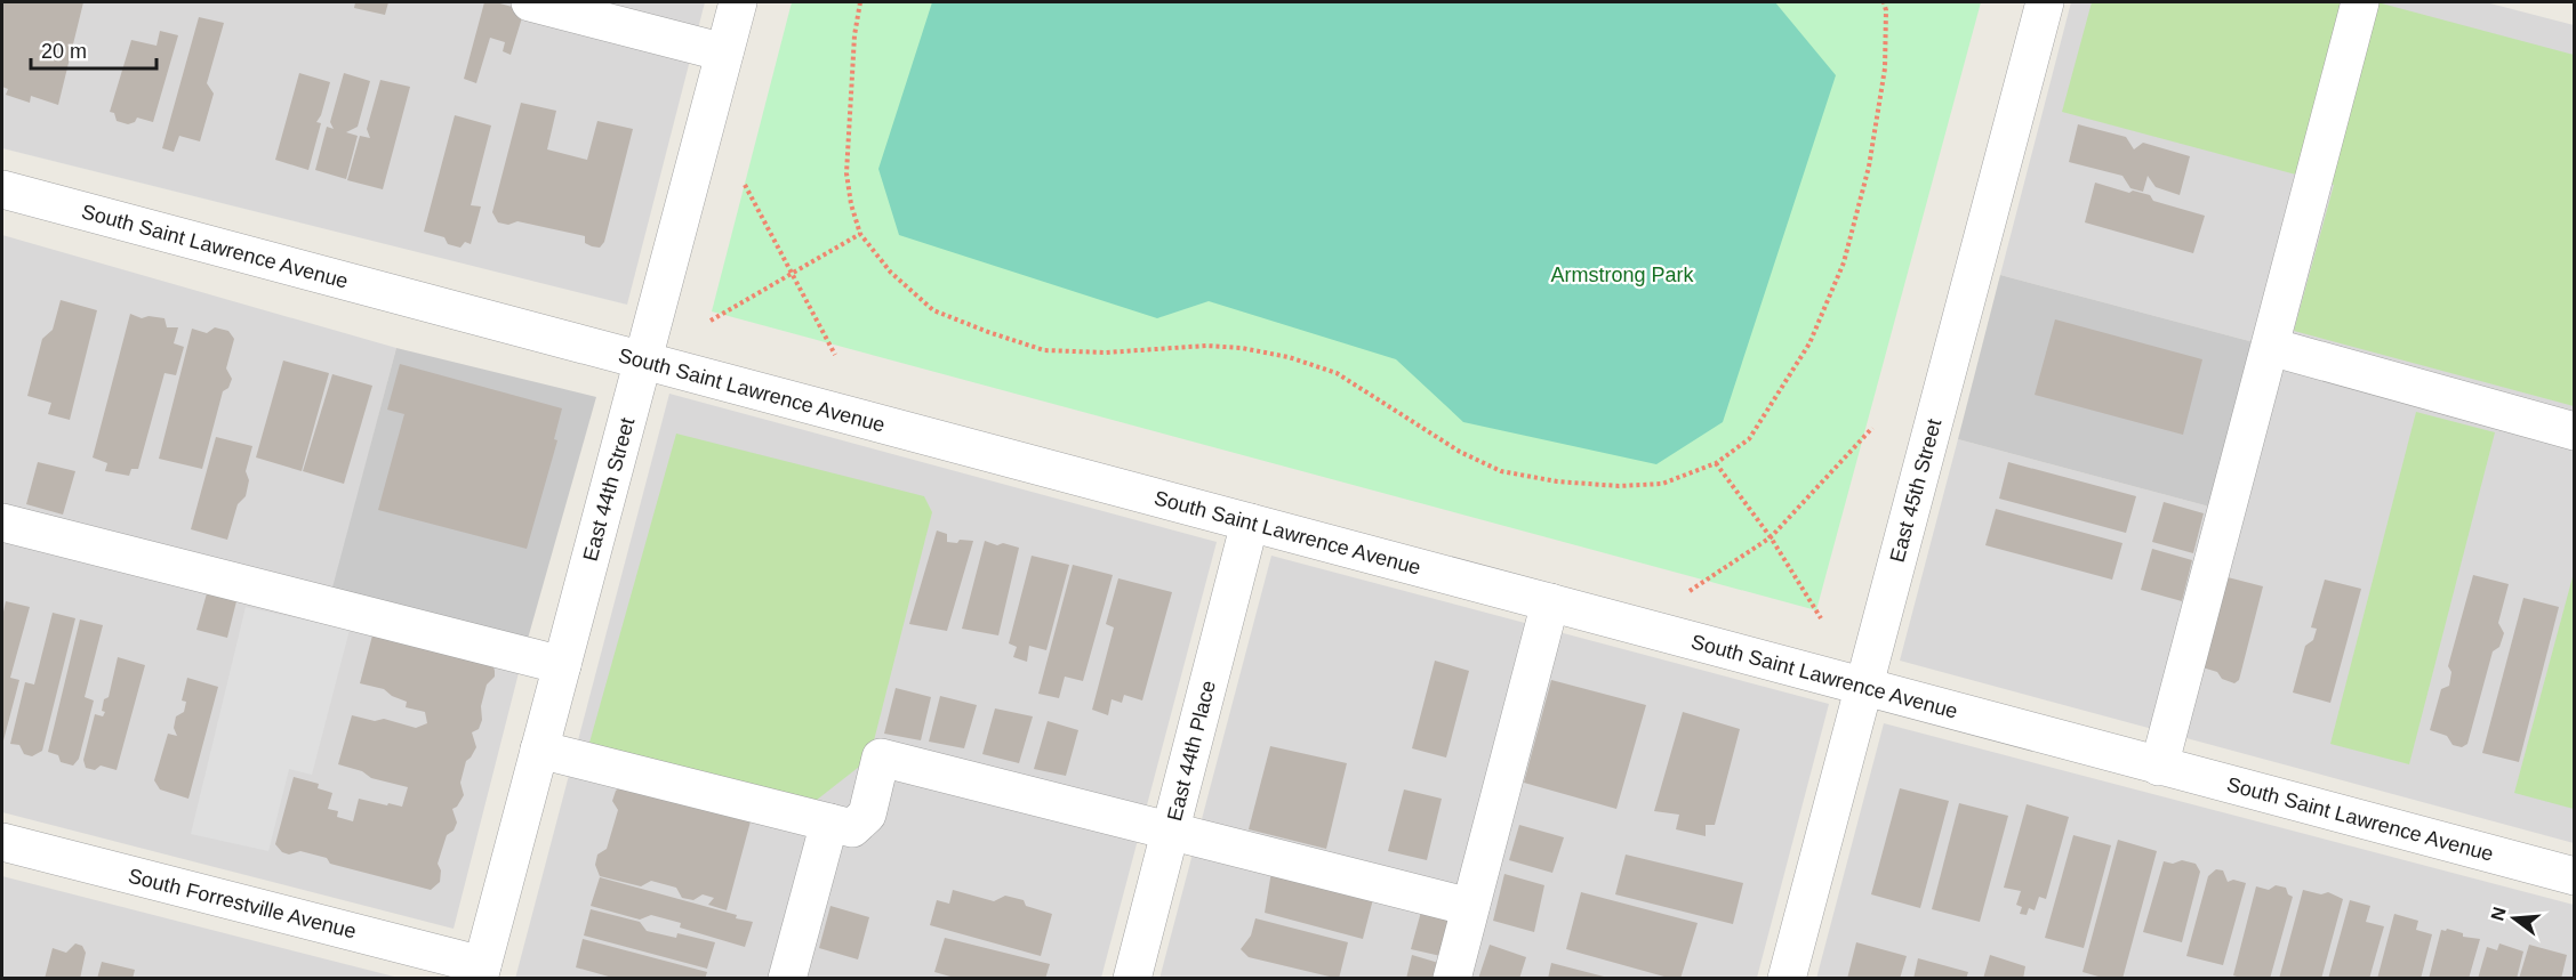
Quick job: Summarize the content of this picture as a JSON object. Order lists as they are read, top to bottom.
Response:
{
  "streets": {
    "street": [
      "South Saint Lawrence Avenue",
      "East 44th Street",
      "East 45th Street",
      "East 44th Place",
      "South Forrestville Avenue"
    ]
  },
  "crossings": [
    ["South Saint Lawrence Avenue", "East 44th Street"],
    ["South Saint Lawrence Avenue", "East 45th Street"],
    ["South Saint Lawrence Avenue", "East 44th Place"],
    ["East 44th Street", "South Forrestville Avenue"]
  ],
  "parks": ["Armstrong Park"],
  "scale_bar": "20 m",
  "north": "left"
}
